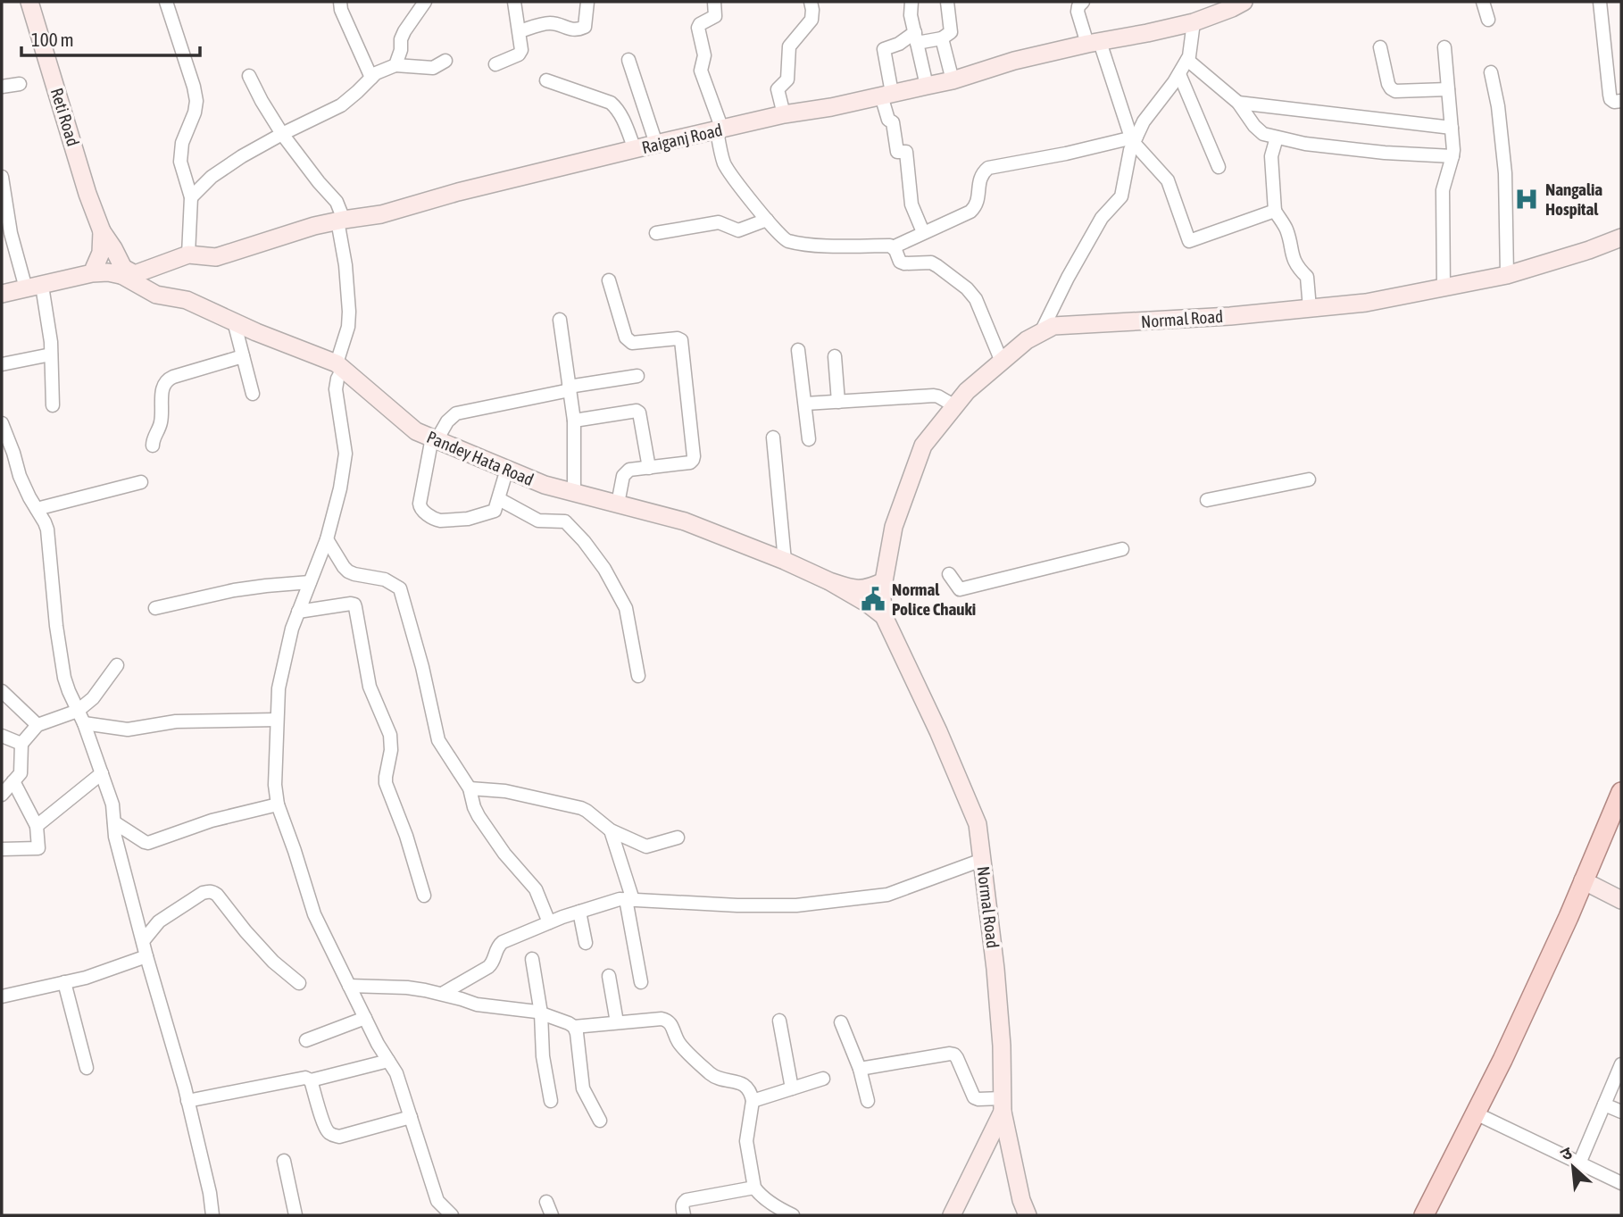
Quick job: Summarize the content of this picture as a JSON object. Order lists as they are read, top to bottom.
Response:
{
  "streets": {
    "main road": [
      "Reti Road",
      "Raiganj Road",
      "Normal Road",
      "Pandey Hata Road"
    ]
  },
  "crossings": [
    ["Reti Road", "Raiganj Road"],
    ["Reti Road", "Pandey Hata Road"],
    ["Raiganj Road", "Pandey Hata Road"]
  ],
  "places": {
    "hospital": ["Nangalia Hospital"],
    "public building": ["Normal Police Chauki"]
  },
  "scale_bar": "100 m",
  "north": "top left"
}
